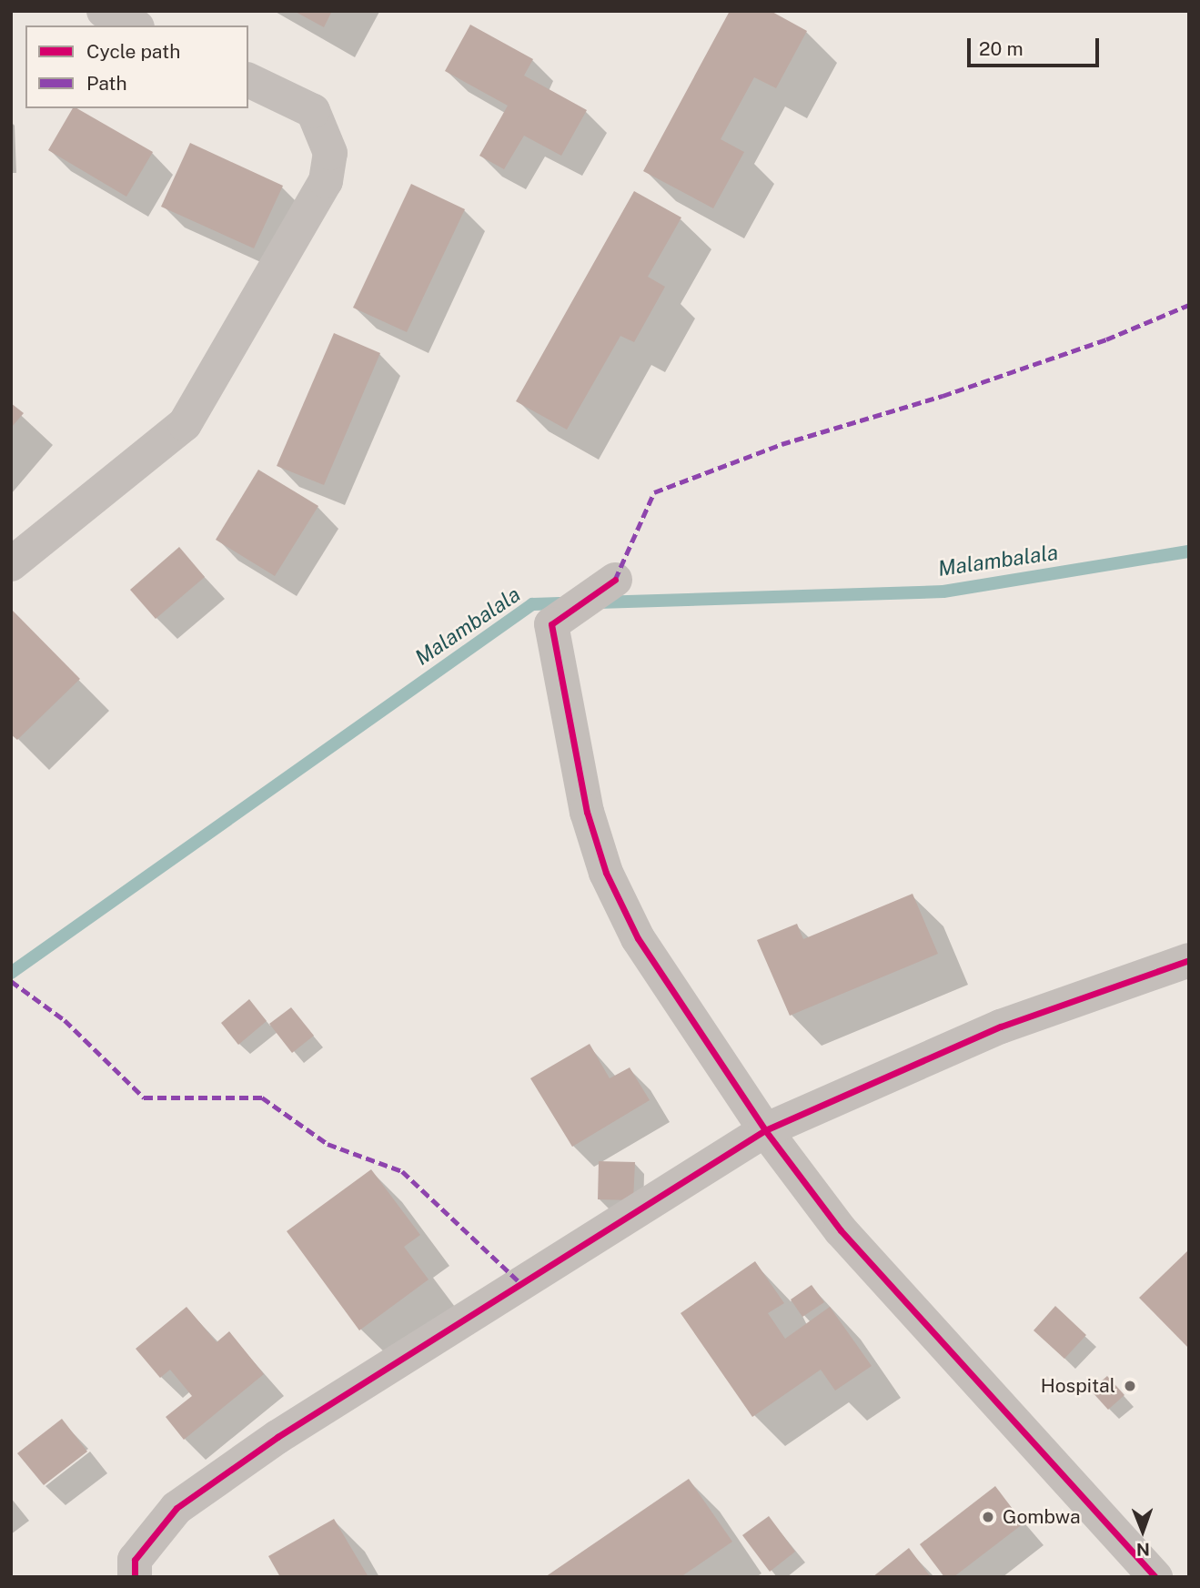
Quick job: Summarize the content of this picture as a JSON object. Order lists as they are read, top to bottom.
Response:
{
  "water": ["Malambalala"],
  "places": ["Hospital", "Gombwa"],
  "legend": ["Cycle path", "Path"],
  "scale_bar": "20 m",
  "north": "bottom"
}
